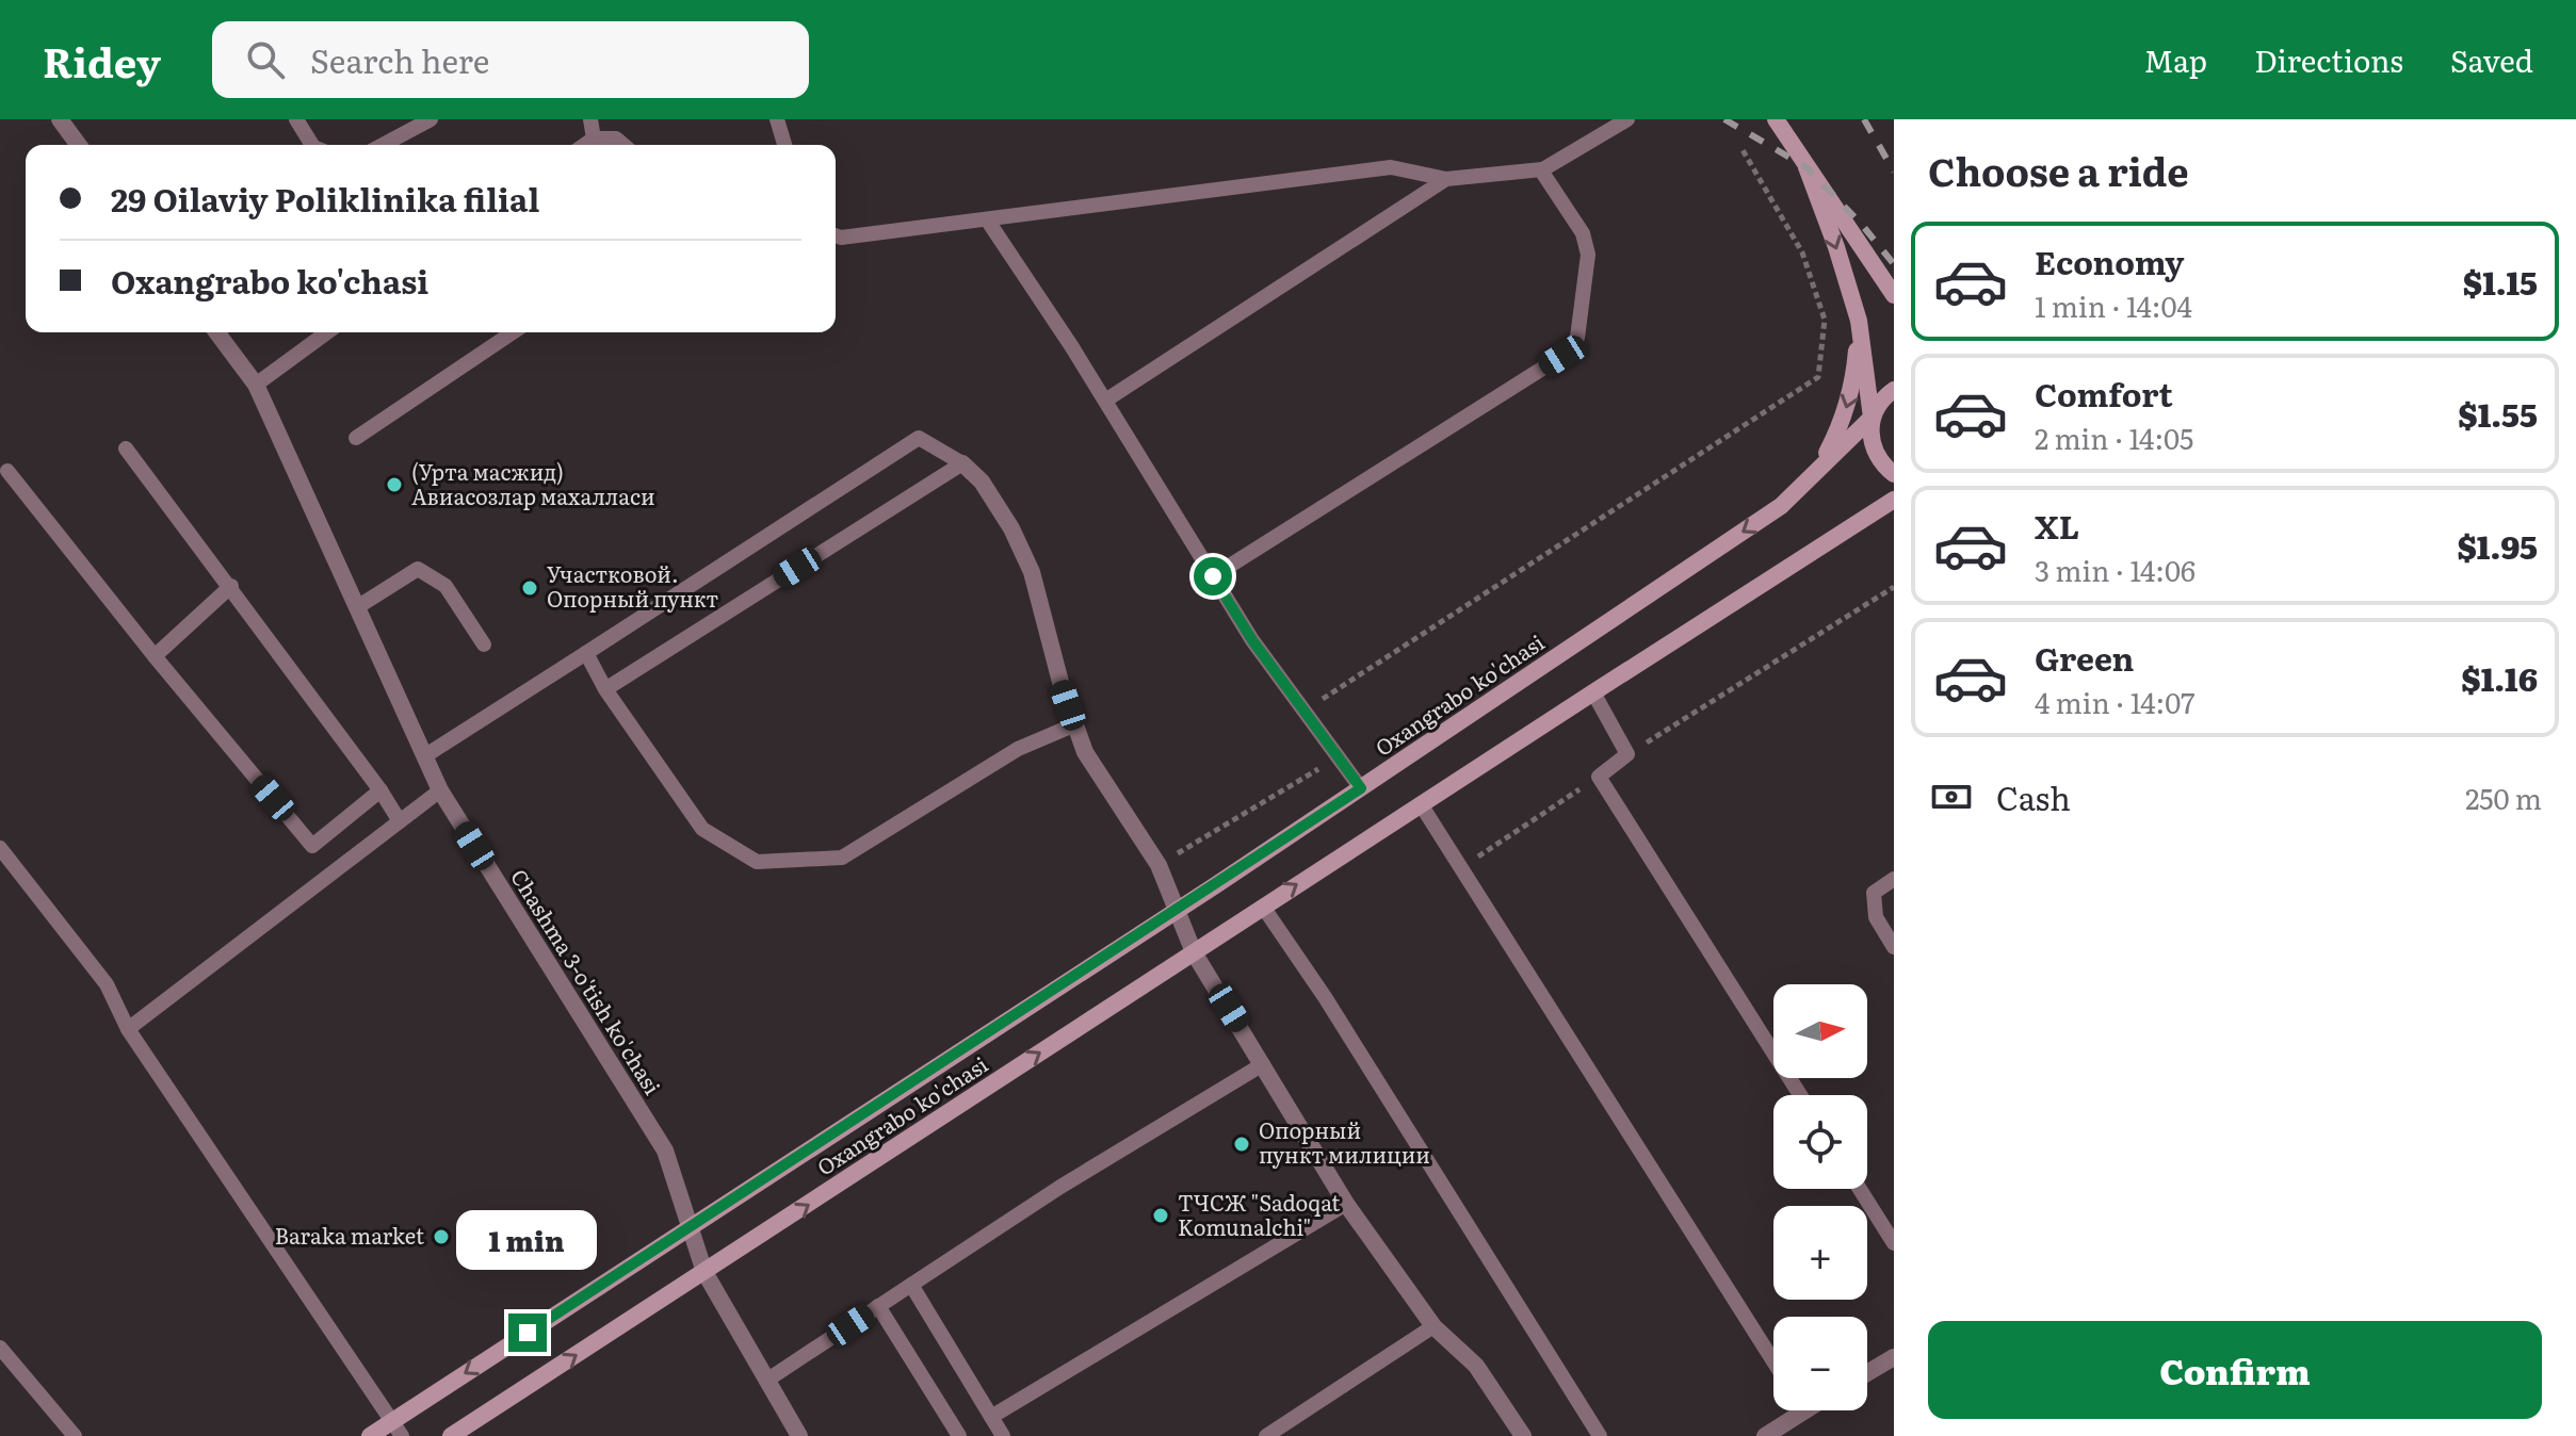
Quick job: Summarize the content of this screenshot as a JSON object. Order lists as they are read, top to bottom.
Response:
{
  "streets": {
    "main road": ["Oxangrabo ko'chasi"],
    "street": ["Chashma 3-o'tish ko'chasi"]
  },
  "crossings": [
    ["Oxangrabo ko'chasi", "Chashma 3-o'tish ko'chasi"]
  ],
  "places": [
    "(Урта масжид) Авиасозлар махалласи",
    "Участковой. Опорный пункт",
    "Опорный пункт милиции",
    "ТЧСЖ \"Sadoqat Komunalchi\"",
    "Baraka market"
  ],
  "north": "right",
  "page": {
    "header": "Ridey",
    "search": "Search here",
    "nav": ["Map", "Directions", "Saved"],
    "heading": "Choose a ride",
    "banner": ["29 Oilaviy Poliklinika filial", "Oxangrabo ko'chasi"],
    "list": [
      {
        "name": "Economy",
        "note": "1 min · 14:04",
        "value": "$1.15"
      },
      {
        "name": "Comfort",
        "note": "2 min · 14:05",
        "value": "$1.55"
      },
      {
        "name": "XL",
        "note": "3 min · 14:06",
        "value": "$1.95"
      },
      {
        "name": "Green",
        "note": "4 min · 14:07",
        "value": "$1.16"
      }
    ],
    "pay": ["Cash", "250 m"],
    "map_buttons": ["+", "−"],
    "bubble": "1 min",
    "buttons": "Confirm"
  }
}
